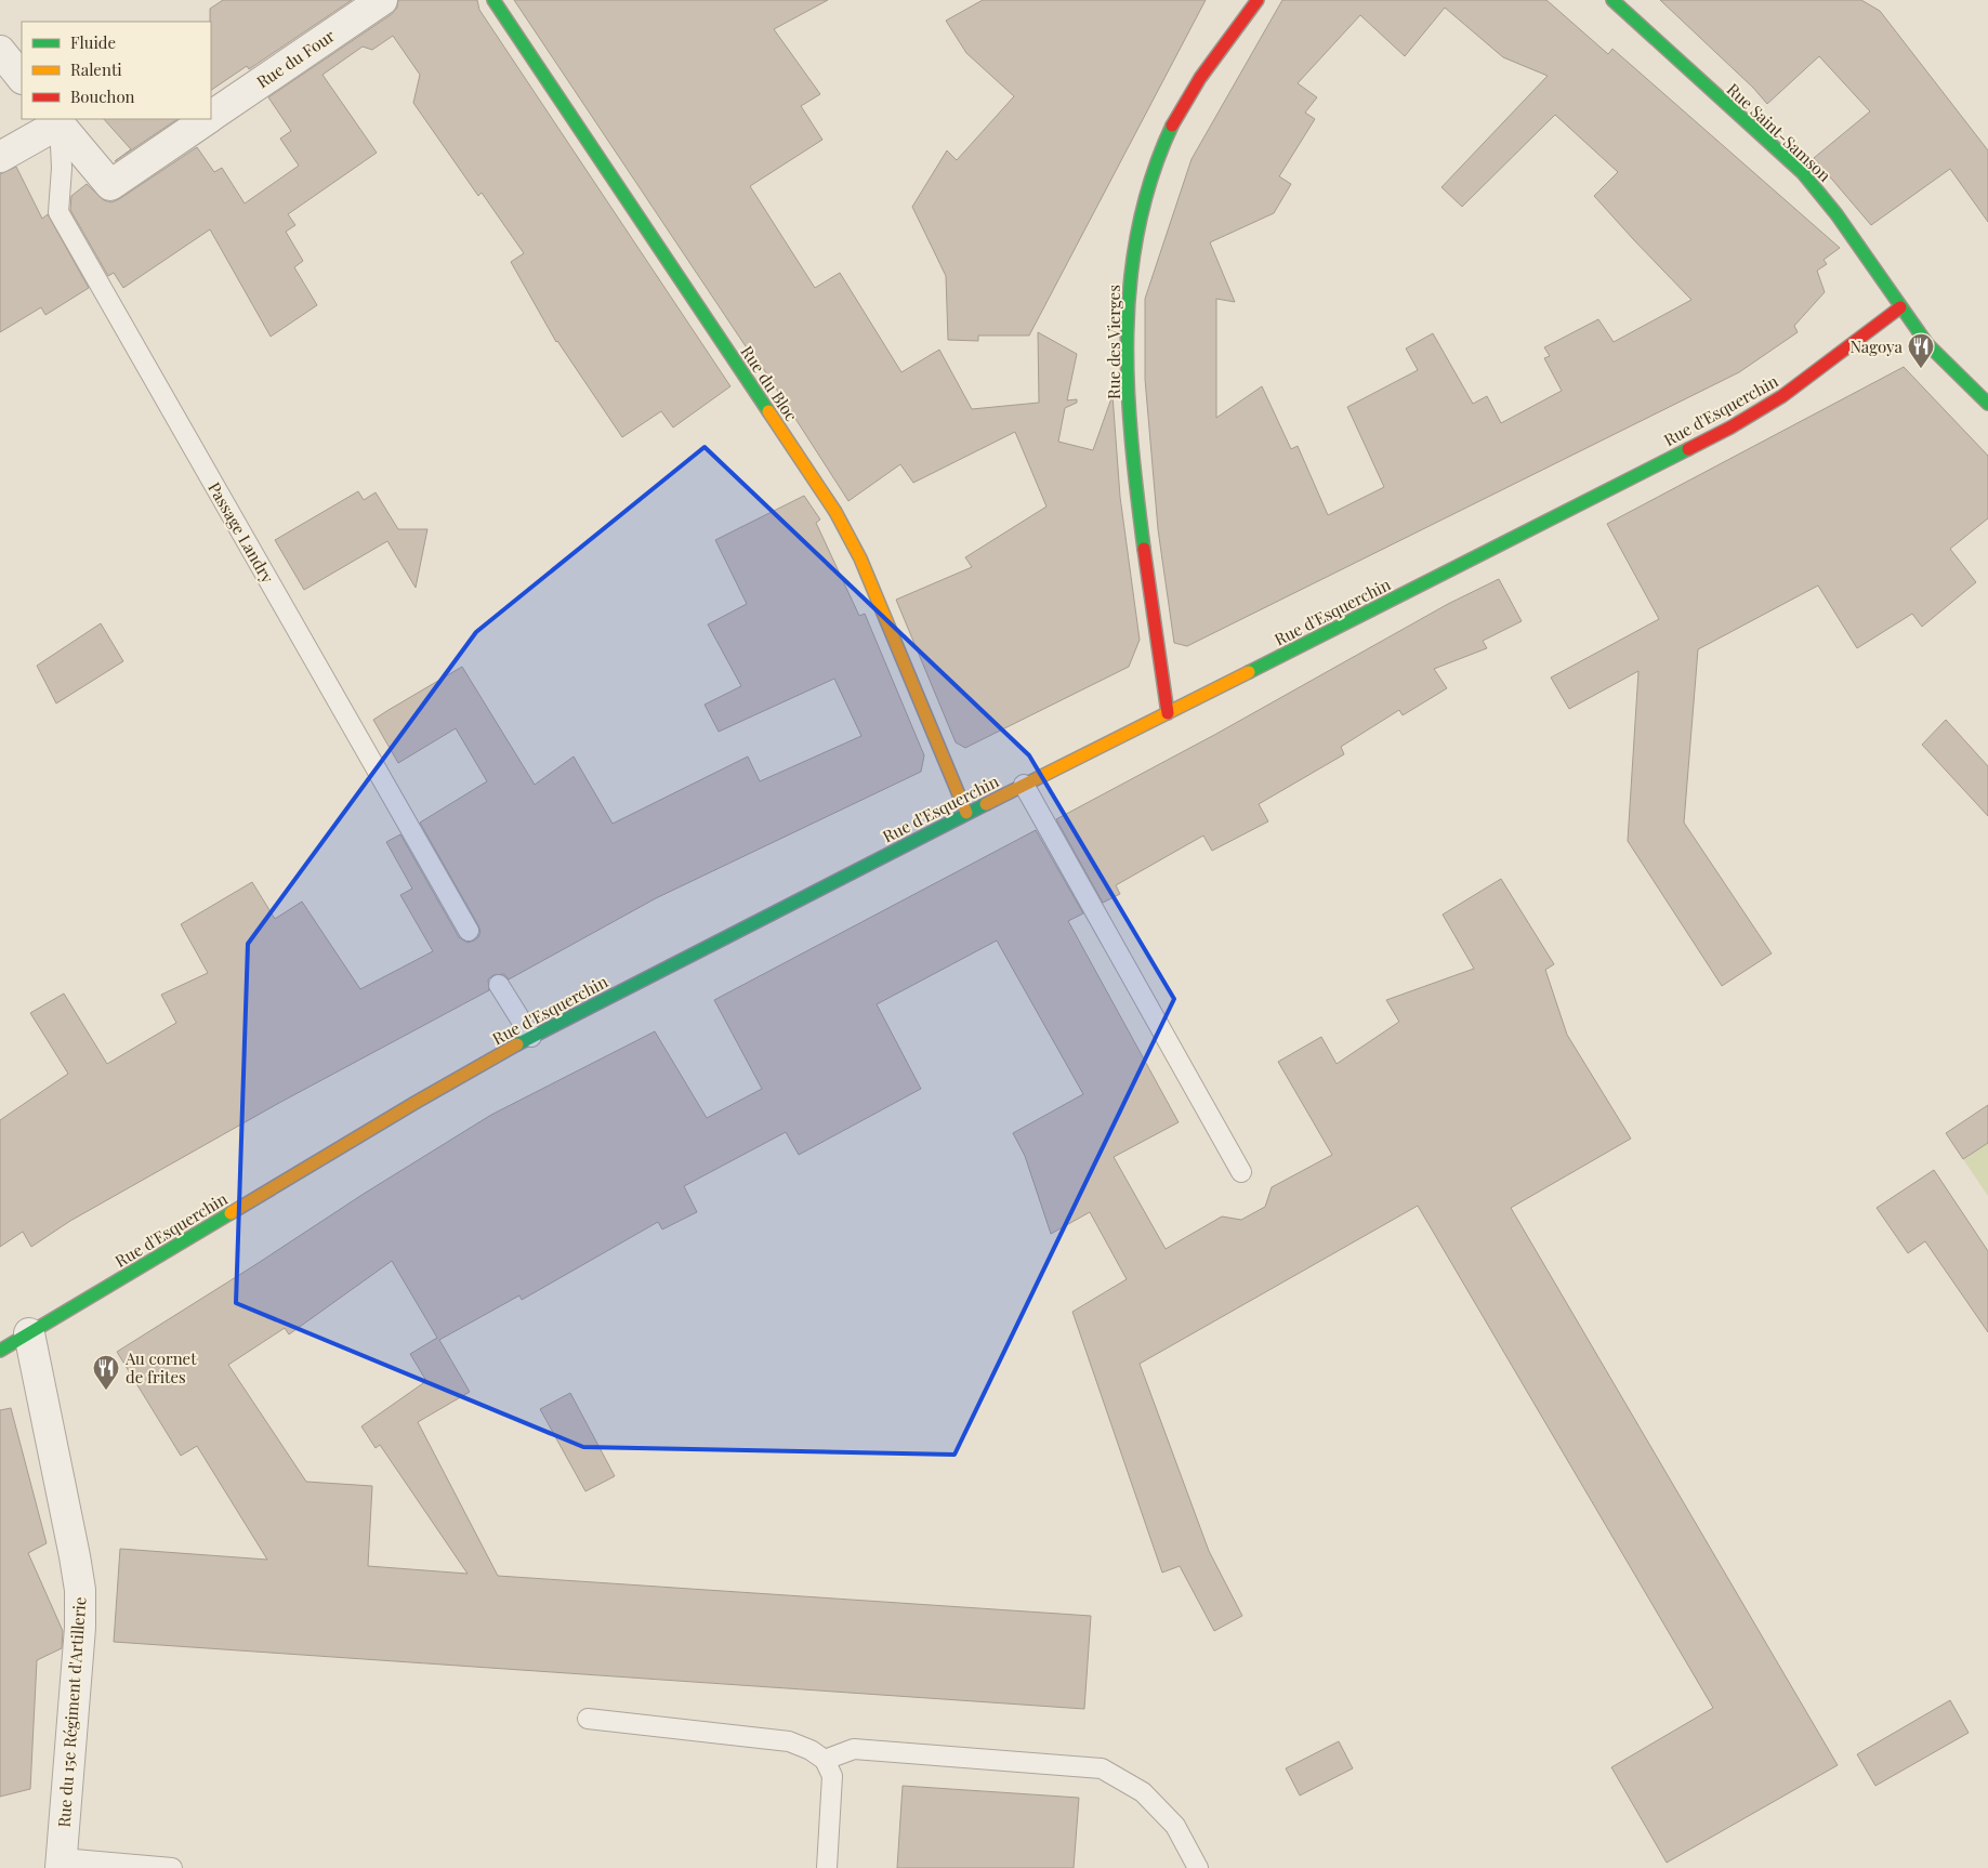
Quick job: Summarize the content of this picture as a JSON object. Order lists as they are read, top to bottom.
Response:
{
  "streets": {
    "street": [
      "Rue du Four",
      "Rue Saint-Samson",
      "Rue des Vierges",
      "Rue du Bloc",
      "Rue d'Esquerchin",
      "Rue du 15e Régiment d'Artillerie"
    ],
    "lane": ["Passage Landry"]
  },
  "crossings": [
    ["Rue du Four", "Passage Landry"],
    ["Rue Saint-Samson", "Rue d'Esquerchin"],
    ["Rue des Vierges", "Rue d'Esquerchin"],
    ["Rue du Bloc", "Rue d'Esquerchin"],
    ["Rue d'Esquerchin", "Rue du 15e Régiment d'Artillerie"]
  ],
  "places": {
    "restaurant": ["Nagoya", "Au cornet de frites"]
  },
  "legend": ["Fluide", "Ralenti", "Bouchon"]
}
